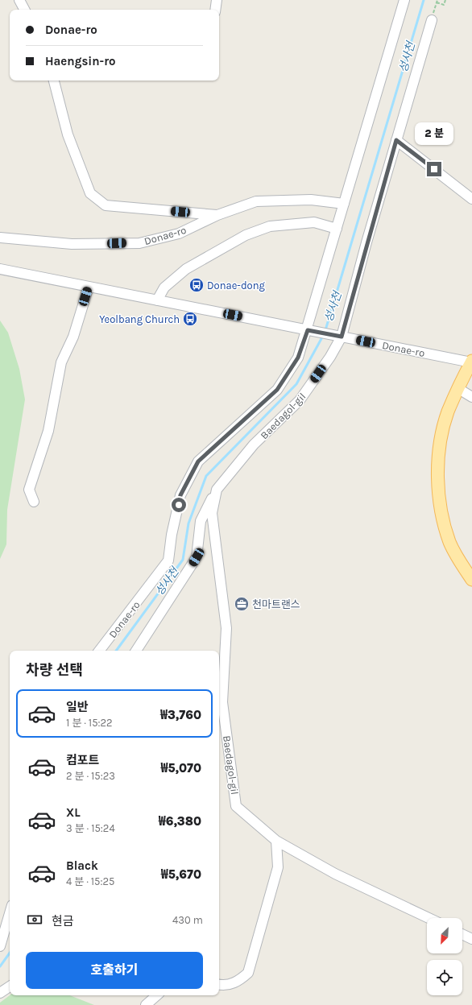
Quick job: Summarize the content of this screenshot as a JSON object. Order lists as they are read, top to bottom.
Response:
{
  "streets": {
    "street": ["Donae-ro", "Baedagol-gil"]
  },
  "crossings": [
    ["Donae-ro", "Baedagol-gil"]
  ],
  "water": ["성사천"],
  "places": {
    "bus stop": ["Donae-dong", "Yeolbang Church"],
    "office": ["천마트랜스"]
  },
  "north": "bottom left",
  "page": {
    "banner": ["Donae-ro", "Haengsin-ro"],
    "bubble": "2 분",
    "heading": "차량 선택",
    "list": [
      {
        "name": "일반",
        "note": "1 분 · 15:22",
        "value": "₩3,760"
      },
      {
        "name": "컴포트",
        "note": "2 분 · 15:23",
        "value": "₩5,070"
      },
      {
        "name": "XL",
        "note": "3 분 · 15:24",
        "value": "₩6,380"
      },
      {
        "name": "Black",
        "note": "4 분 · 15:25",
        "value": "₩5,670"
      }
    ],
    "pay": ["현금", "430 m"],
    "buttons": "호출하기"
  }
}
